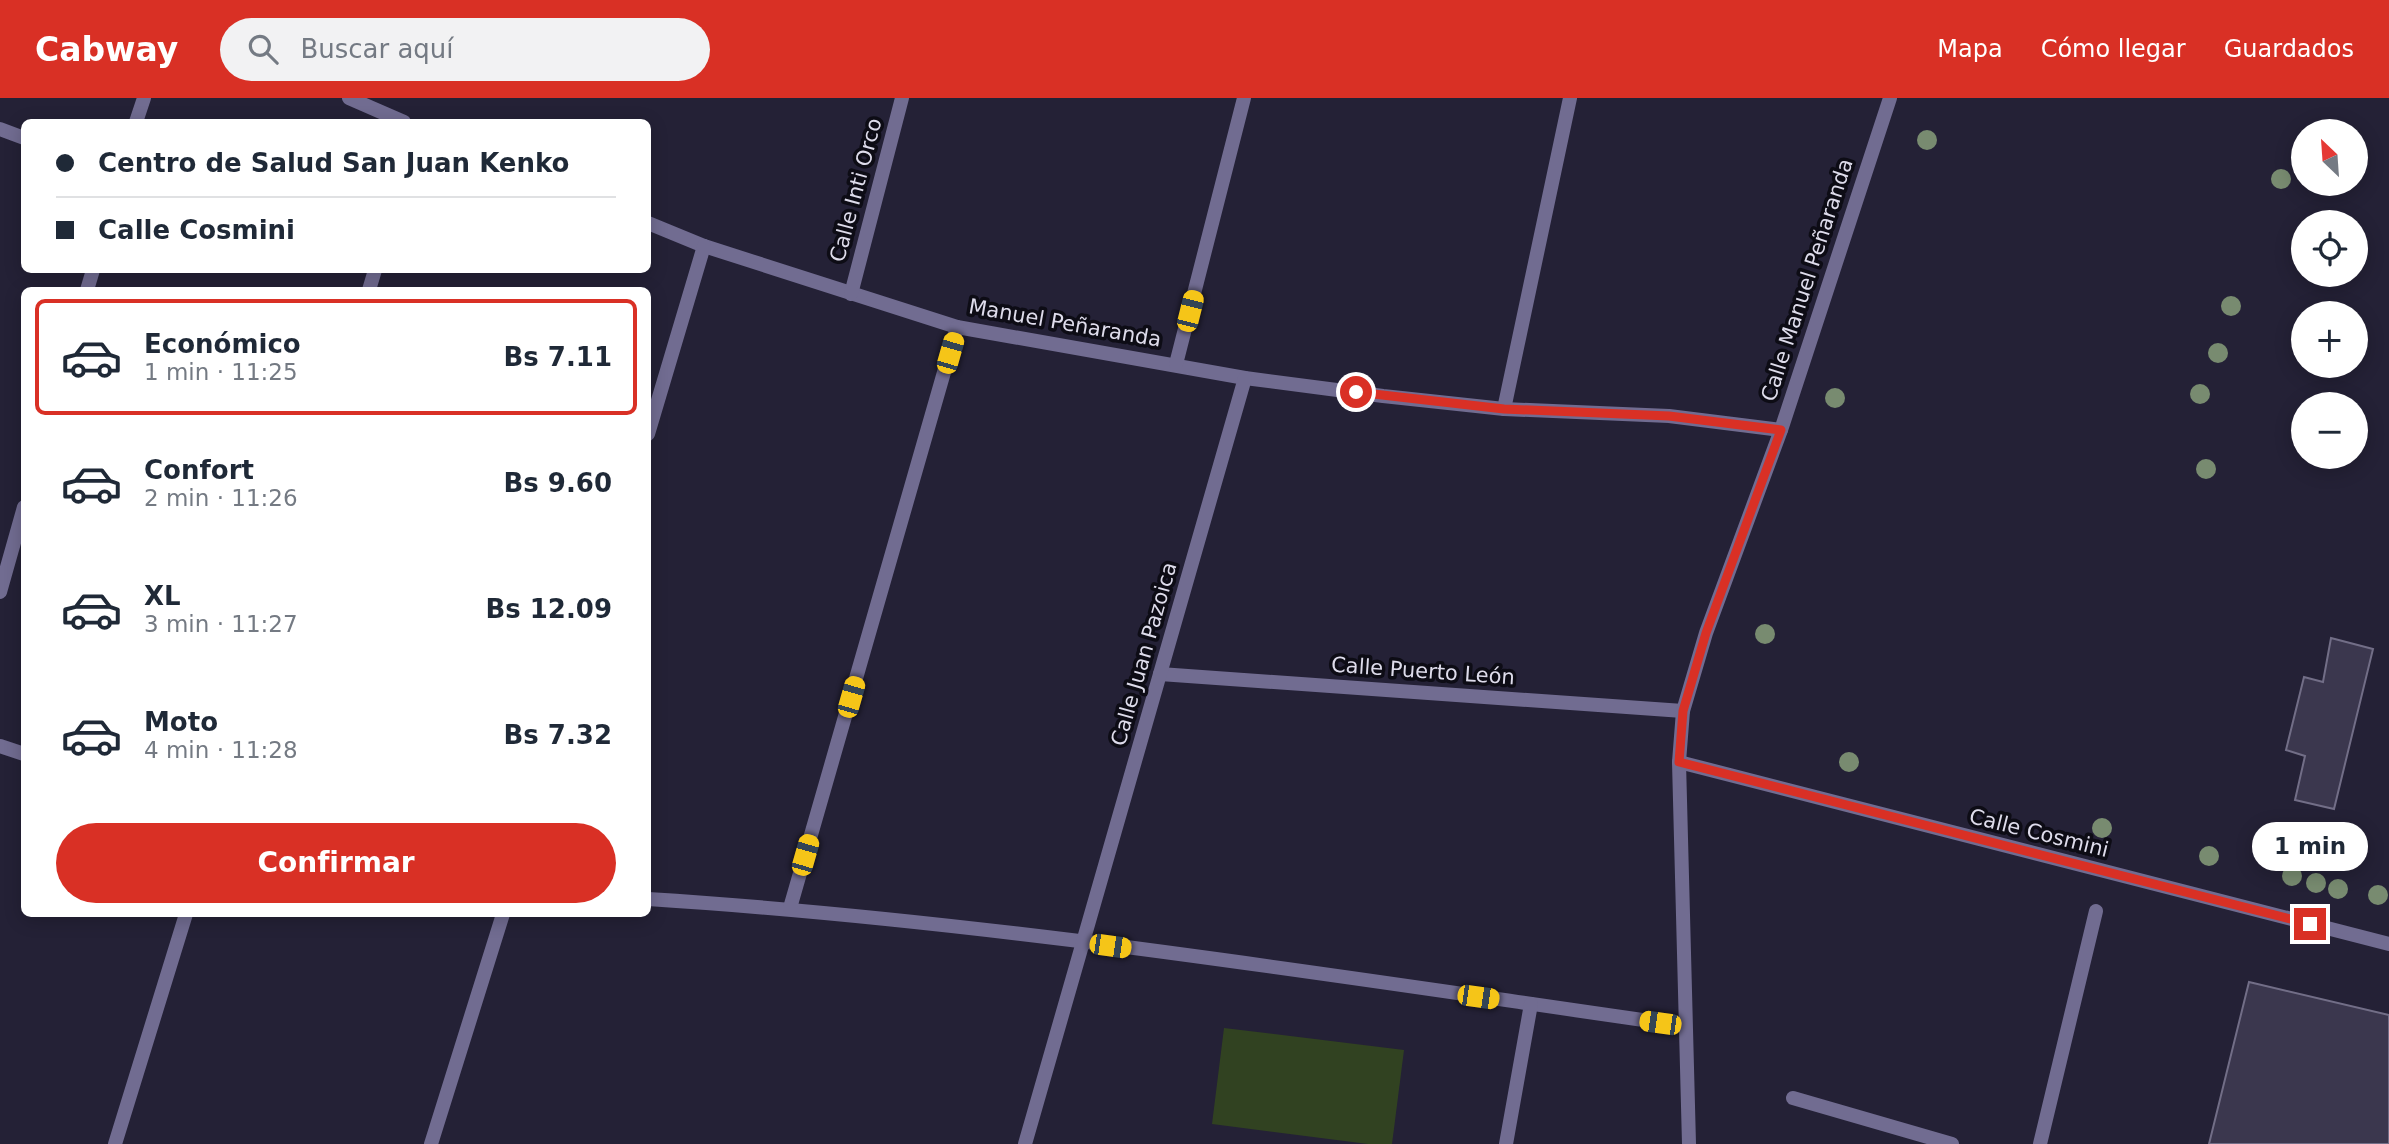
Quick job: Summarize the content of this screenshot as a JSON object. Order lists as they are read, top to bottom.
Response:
{
  "streets": {
    "street": [
      "Calle Inti Orco",
      "Calle Manuel Peñaranda",
      "Manuel Peñaranda",
      "Calle Juan Pazoica",
      "Calle Puerto León",
      "Calle Cosmini"
    ]
  },
  "crossings": [
    ["Calle Inti Orco", "Manuel Peñaranda"],
    ["Calle Manuel Peñaranda", "Manuel Peñaranda"],
    ["Calle Manuel Peñaranda", "Calle Puerto León"],
    ["Calle Manuel Peñaranda", "Calle Cosmini"],
    ["Manuel Peñaranda", "Calle Juan Pazoica"],
    ["Calle Juan Pazoica", "Calle Puerto León"]
  ],
  "north": "top left",
  "page": {
    "header": "Cabway",
    "search": "Buscar aquí",
    "nav": ["Mapa", "Cómo llegar", "Guardados"],
    "map_buttons": ["+", "−"],
    "banner": ["Centro de Salud San Juan Kenko", "Calle Cosmini"],
    "list": [
      {
        "name": "Económico",
        "note": "1 min · 11:25",
        "value": "Bs 7.11"
      },
      {
        "name": "Confort",
        "note": "2 min · 11:26",
        "value": "Bs 9.60"
      },
      {
        "name": "XL",
        "note": "3 min · 11:27",
        "value": "Bs 12.09"
      },
      {
        "name": "Moto",
        "note": "4 min · 11:28",
        "value": "Bs 7.32"
      }
    ],
    "buttons": "Confirmar",
    "bubble": "1 min"
  }
}
